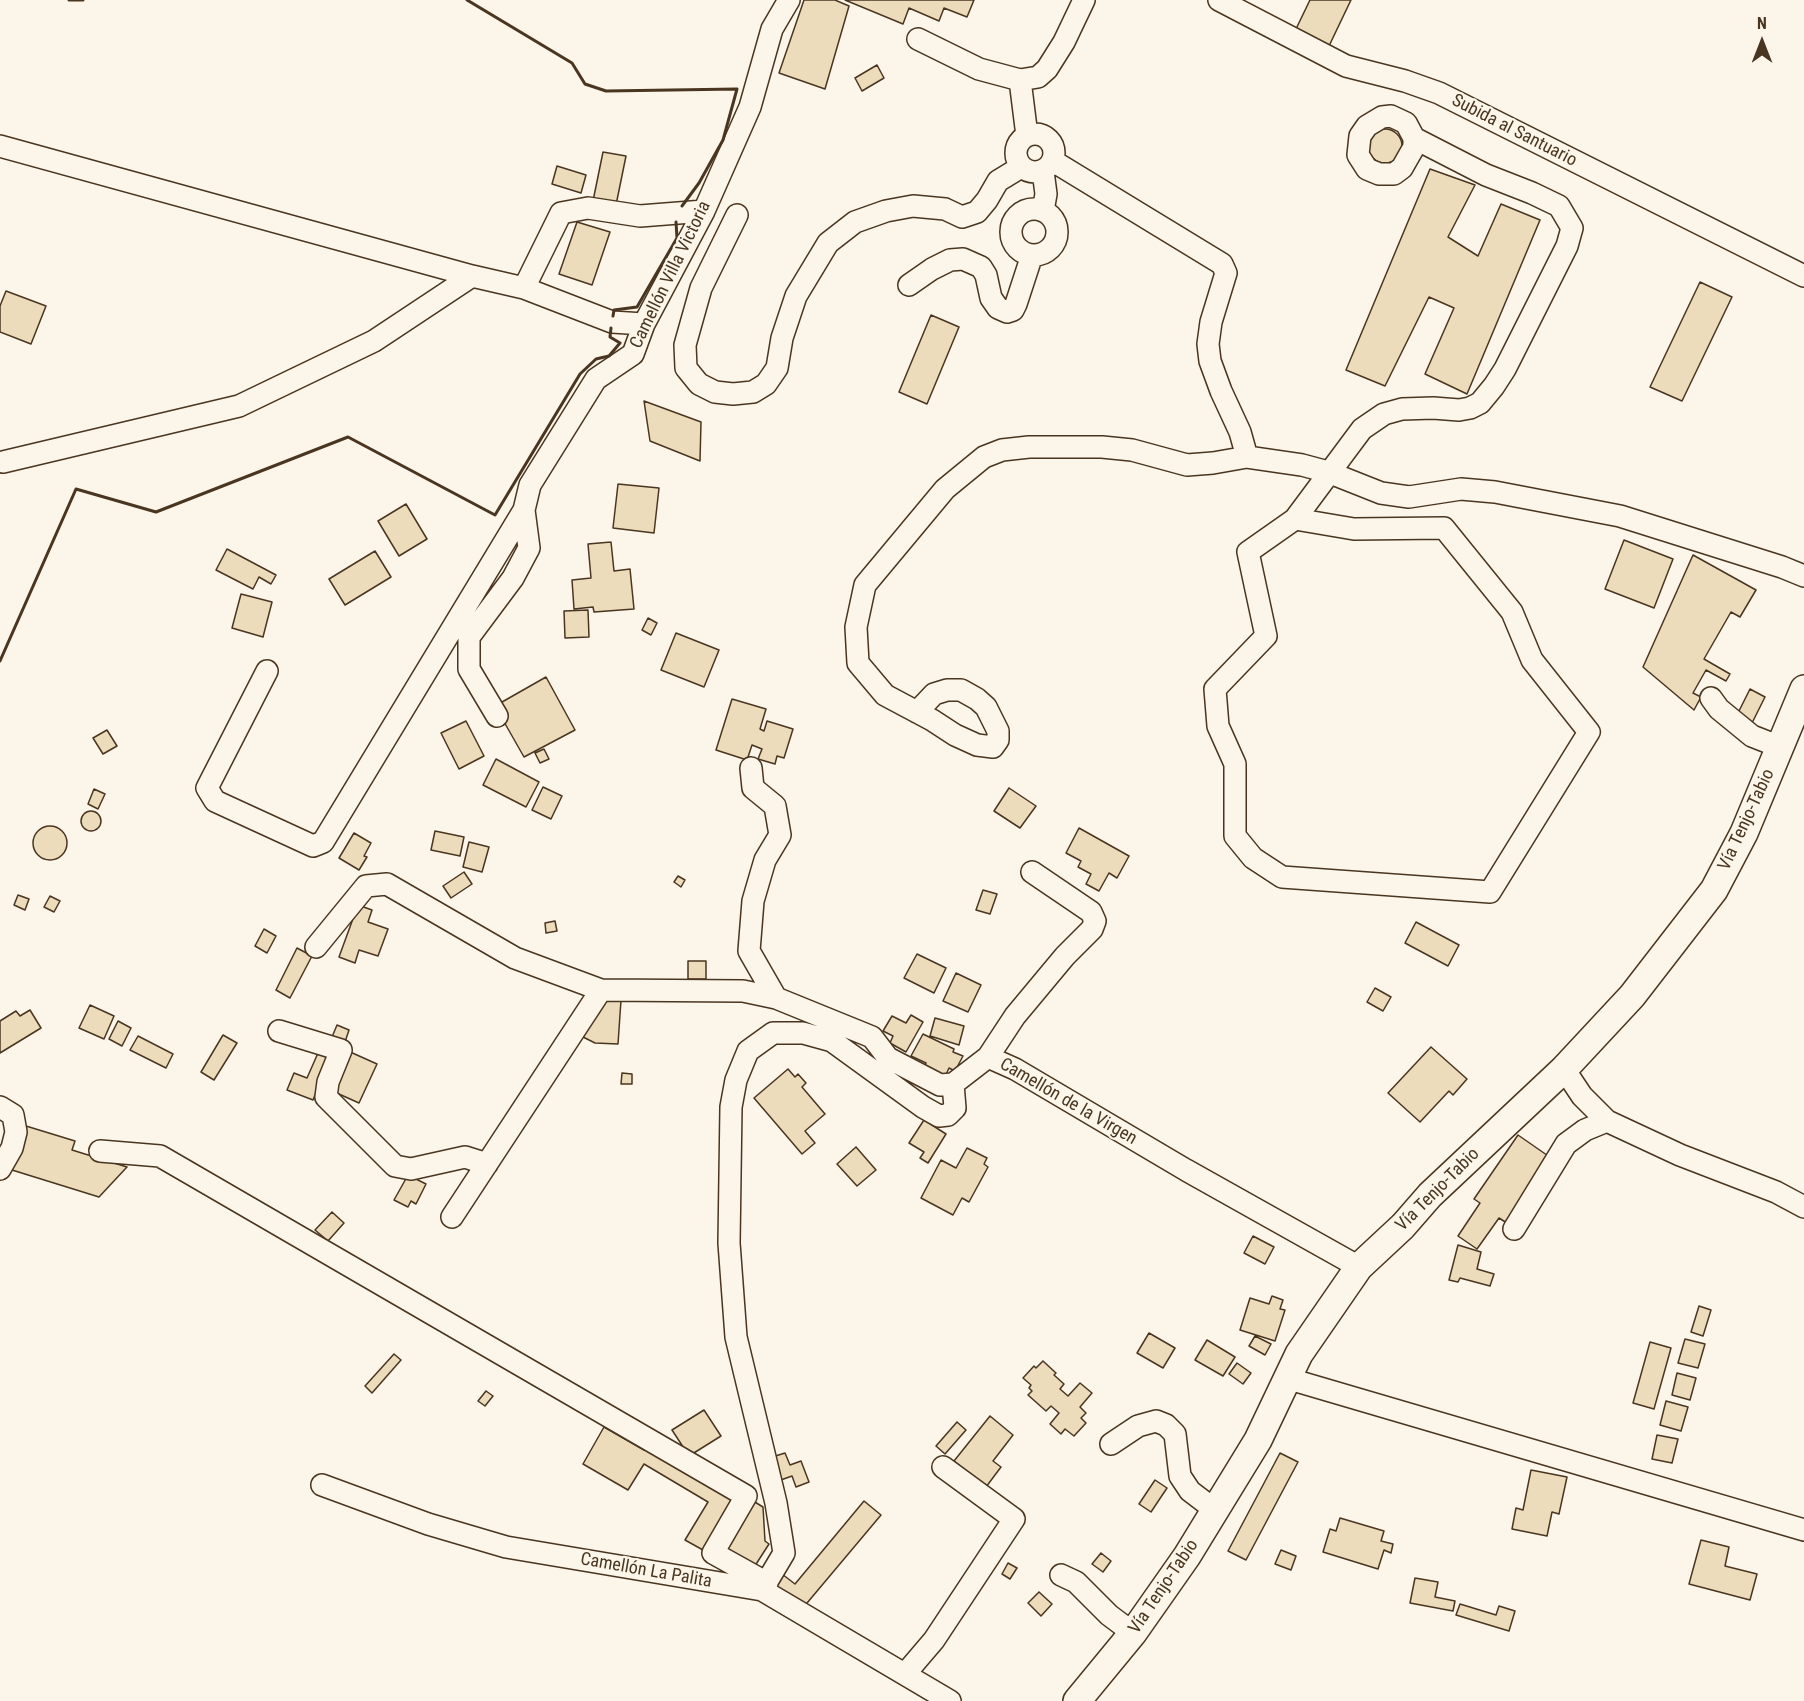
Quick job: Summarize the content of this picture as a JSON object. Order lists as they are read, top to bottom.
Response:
{
  "streets": {
    "main road": ["Vía Tenjo-Tabio"],
    "street": [
      "Subida al Santuario",
      "Camellón Villa Victoria",
      "Camellón de la Virgen",
      "Camellón La Palita"
    ]
  },
  "crossings": [
    ["Vía Tenjo-Tabio", "Camellón de la Virgen"]
  ],
  "north": "top"
}
